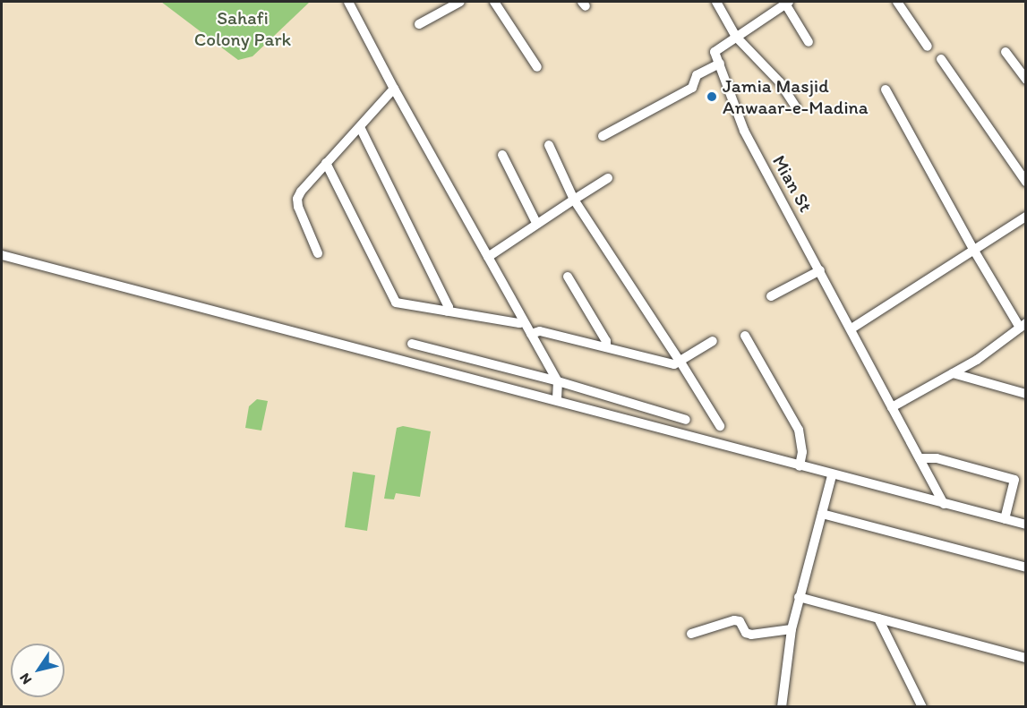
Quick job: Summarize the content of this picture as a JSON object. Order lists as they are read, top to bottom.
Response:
{
  "streets": {
    "street": ["Mian St"]
  },
  "parks": ["Sahafi Colony Park"],
  "places": ["Jamia Masjid Anwaar-e-Madina"],
  "north": "bottom left"
}
